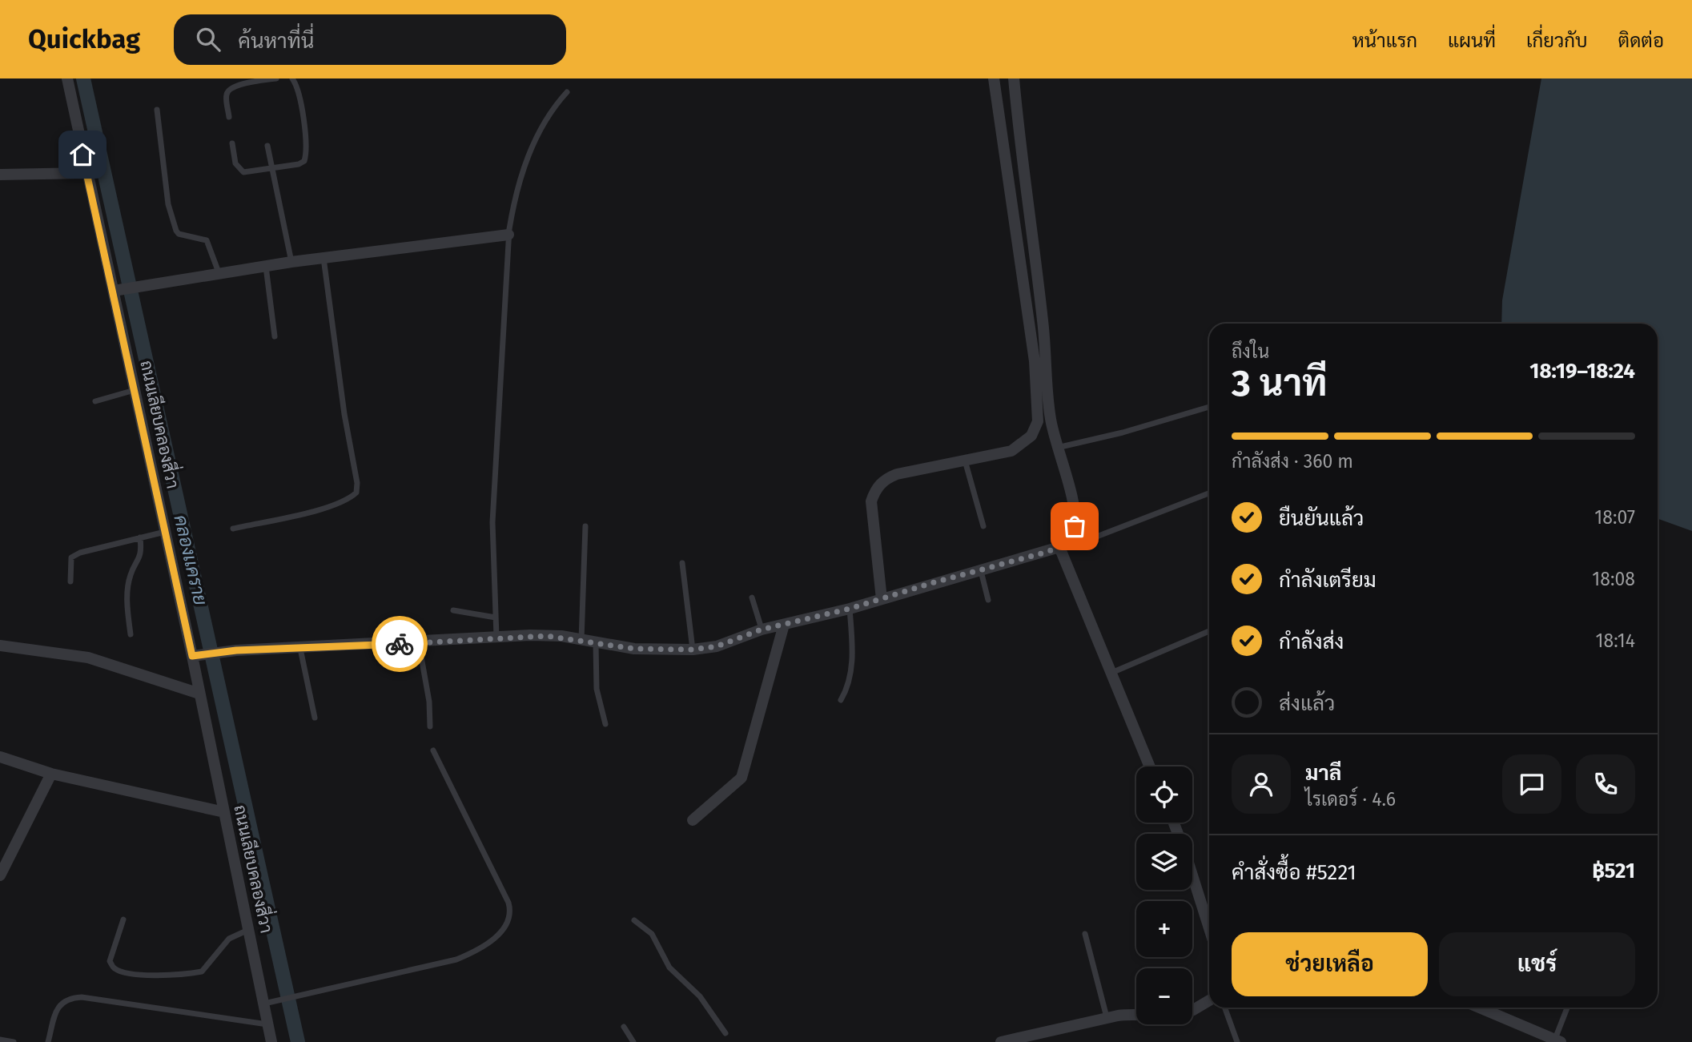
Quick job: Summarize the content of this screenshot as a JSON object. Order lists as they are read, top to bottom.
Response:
{
  "streets": {
    "street": ["ถนนเลียบคลองสี่วา"]
  },
  "water": ["คลองเเคราย"],
  "page": {
    "header": "Quickbag",
    "search": "ค้นหาที่นี่",
    "nav": [
      "หน้าแรก",
      "แผนที่",
      "เกี่ยวกับ",
      "ติดต่อ"
    ],
    "heading": ["3 นาที", "ถึงใน", "18:19–18:24"],
    "panel": [
      "มาลี",
      "ไรเดอร์ · 4.6",
      "คำสั่งซื้อ #5221",
      "฿521"
    ],
    "bar": "กำลังส่ง · 360 m",
    "list": [
      ["ยืนยันแล้ว", "18:07"],
      ["กำลังเตรียม", "18:08"],
      ["กำลังส่ง", "18:14"],
      "ส่งแล้ว"
    ],
    "map_buttons": ["+", "−"],
    "buttons": ["ช่วยเหลือ", "แชร์"]
  }
}
